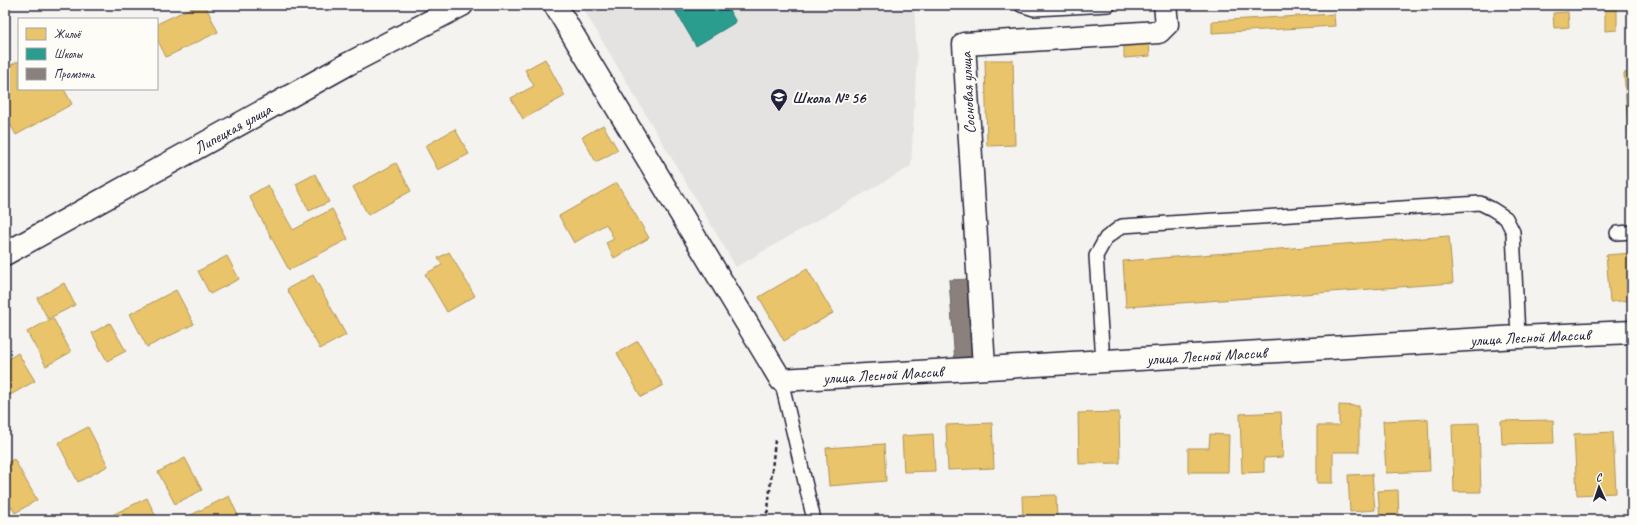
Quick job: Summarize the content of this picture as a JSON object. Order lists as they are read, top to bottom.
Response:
{
  "streets": {
    "street": ["Сосновая улица", "Липецкая улица", "улица Лесной Массив"]
  },
  "crossings": [
    ["Сосновая улица", "улица Лесной Массив"]
  ],
  "places": {
    "school or university": ["Школа № 56"]
  },
  "legend": ["Жильё", "Школы", "Промзона"],
  "north": "top"
}
